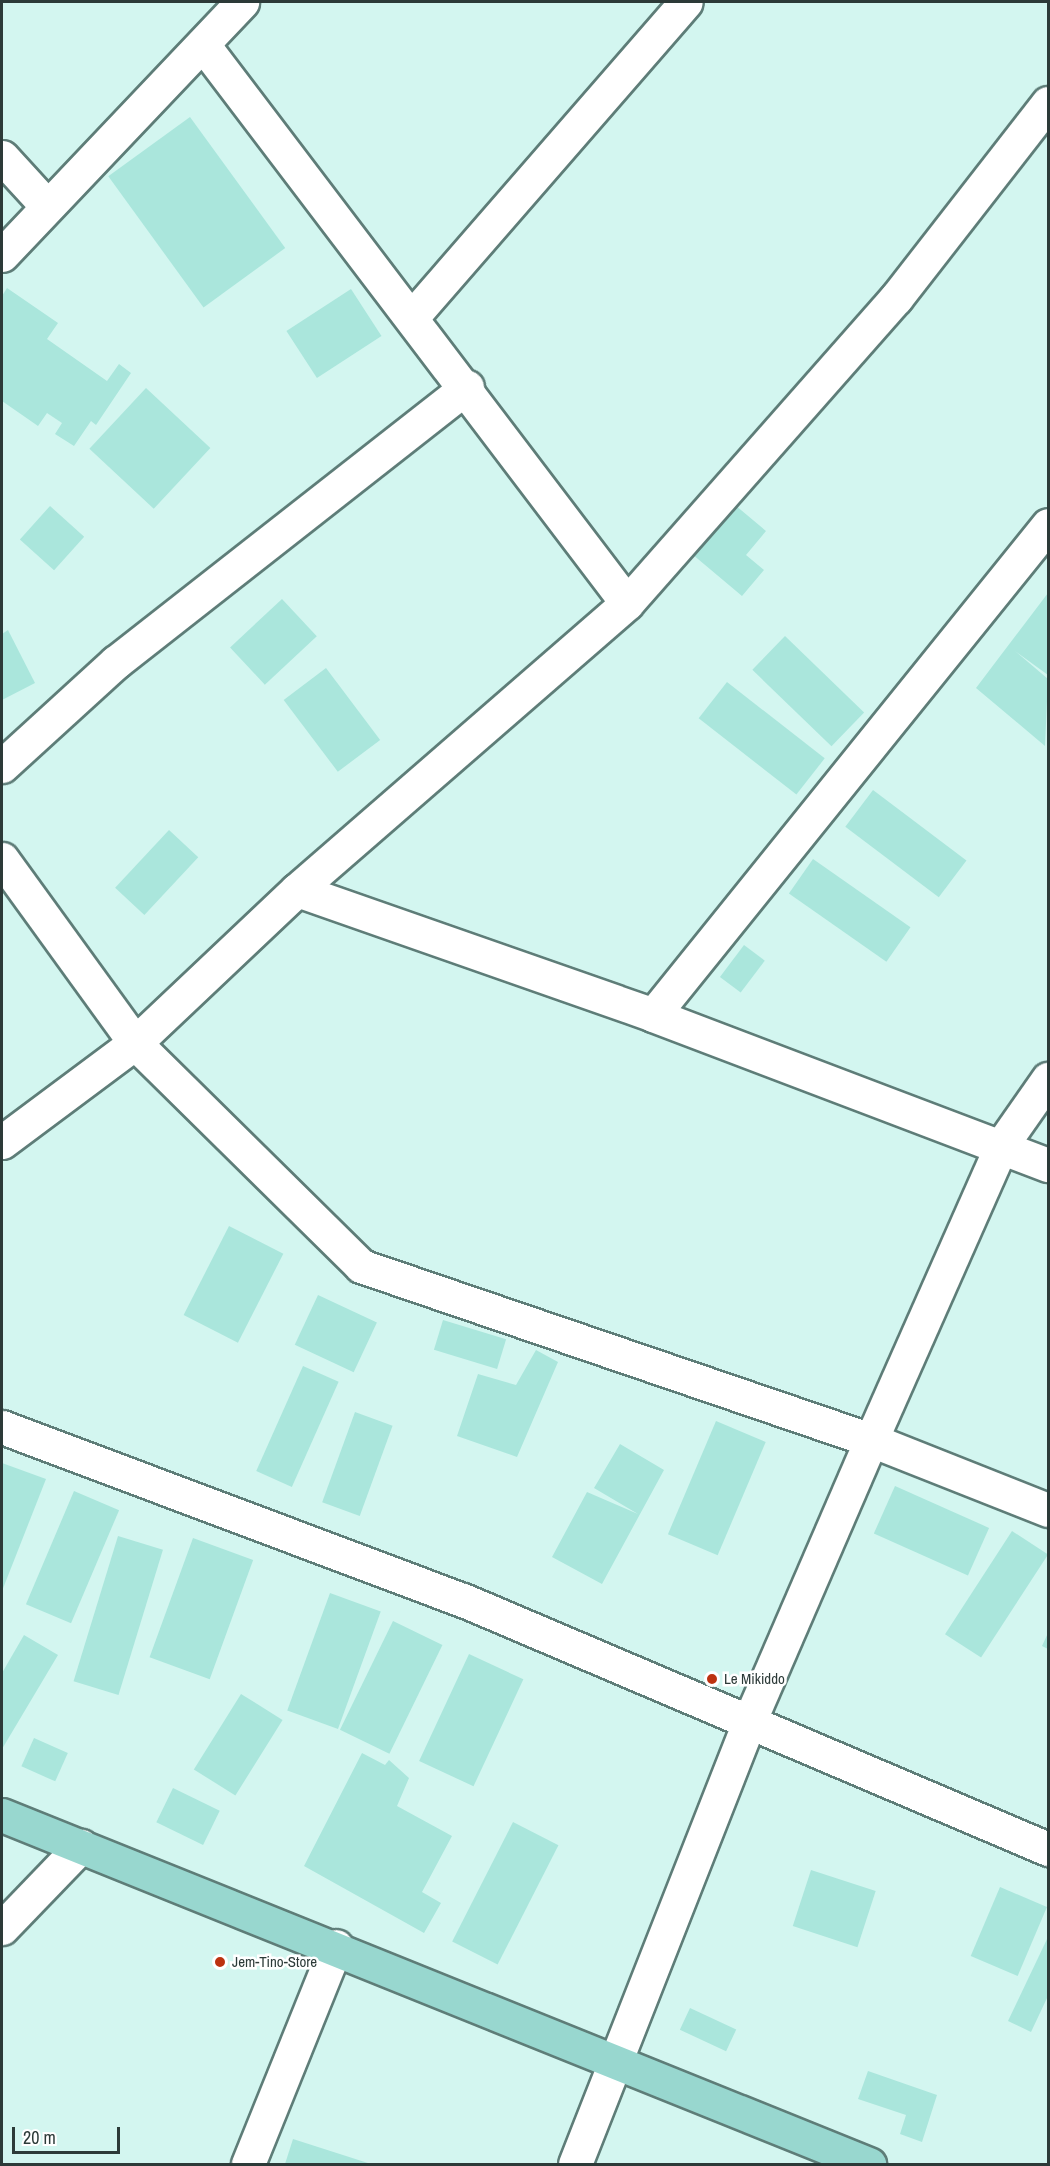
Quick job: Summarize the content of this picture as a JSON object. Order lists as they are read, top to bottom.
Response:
{
  "places": ["Le Mikiddo", "Jem-Tino-Store"],
  "scale_bar": "20 m"
}
